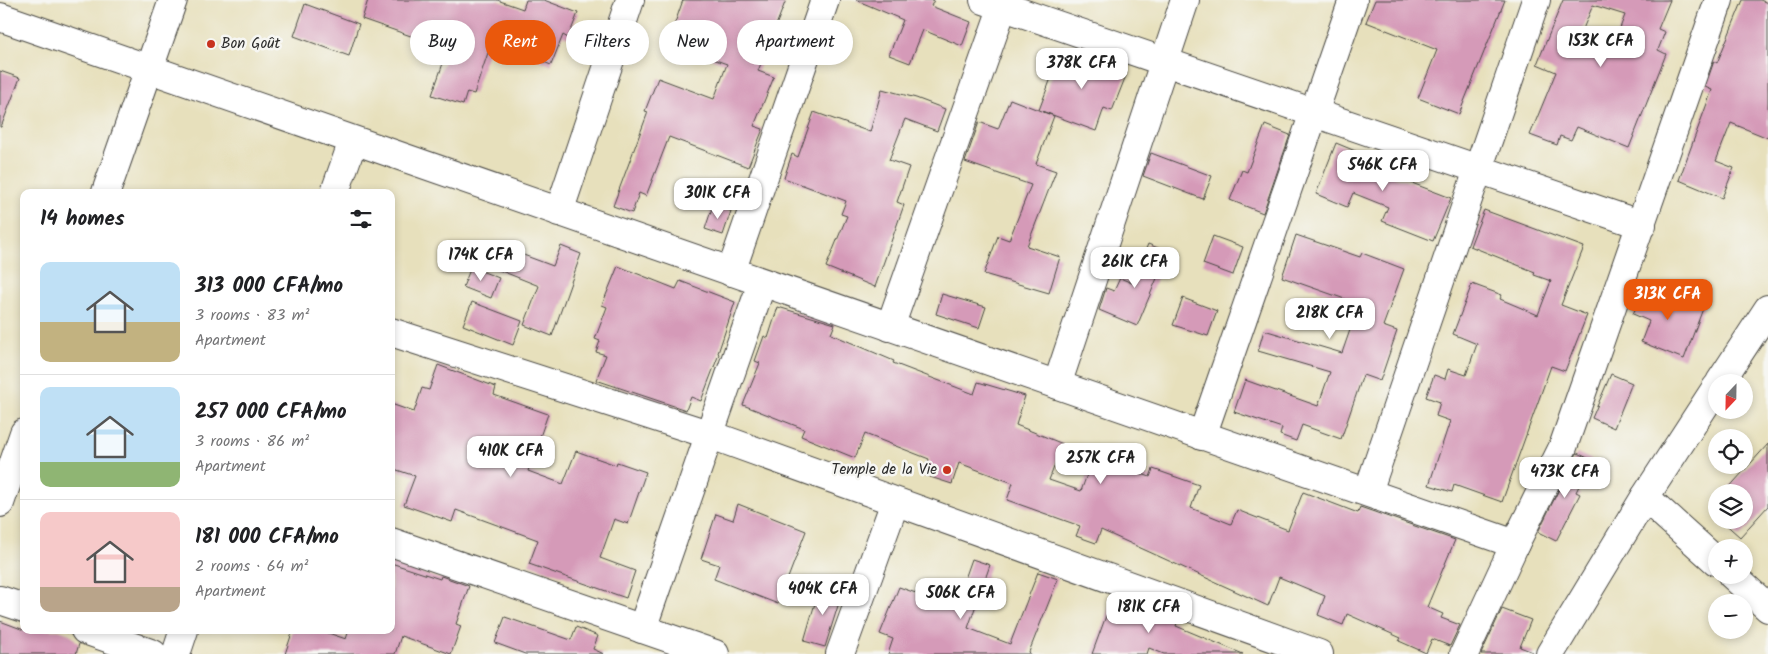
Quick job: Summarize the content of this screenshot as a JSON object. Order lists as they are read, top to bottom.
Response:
{
  "places": ["Bon Goût", "Temple de la Vie"],
  "north": "bottom",
  "page": {
    "chip": [
      "Buy",
      "Rent",
      "Filters",
      "New",
      "Apartment"
    ],
    "price": [
      "153K CFA",
      "378K CFA",
      "546K CFA",
      "301K CFA",
      "174K CFA",
      "261K CFA",
      "313K CFA",
      "218K CFA",
      "410K CFA",
      "257K CFA",
      "473K CFA",
      "404K CFA",
      "506K CFA",
      "181K CFA"
    ],
    "heading": "14 homes",
    "list": [
      {
        "name": "313 000 CFA/mo",
        "note": "3 rooms · 83 m² · Apartment"
      },
      {
        "name": "257 000 CFA/mo",
        "note": "3 rooms · 86 m² · Apartment"
      },
      {
        "name": "181 000 CFA/mo",
        "note": "2 rooms · 64 m² · Apartment"
      }
    ],
    "map_buttons": ["+", "−"]
  }
}
